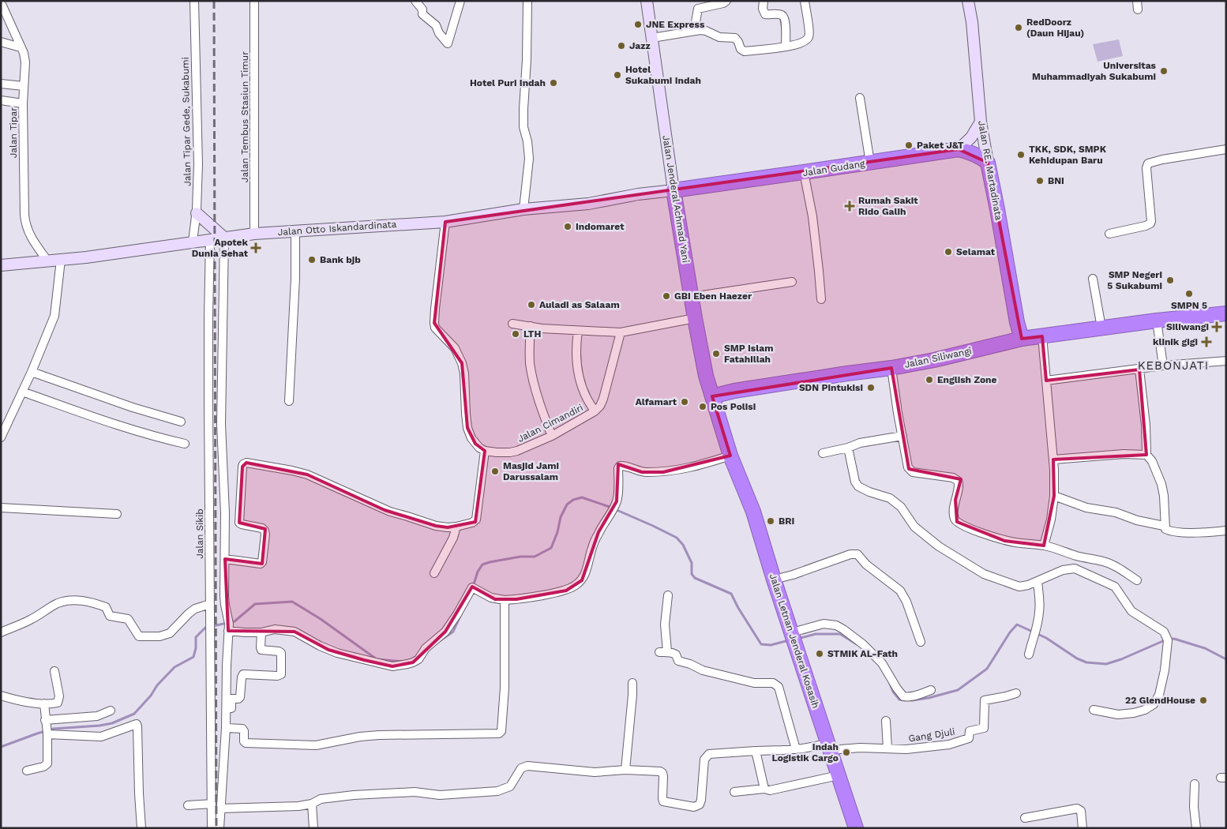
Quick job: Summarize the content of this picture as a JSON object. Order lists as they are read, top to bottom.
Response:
{
  "streets": {
    "highway": [
      "Jalan Gudang",
      "Jalan RE. Martadinata",
      "Jalan Jenderal Achmad Yani",
      "Jalan Siliwangi",
      "Jalan Letnan Jenderal Kosasih"
    ],
    "main road": ["Jalan Otto Iskandardinata"],
    "street": [
      "Jalan Tembus Stasiun Timur",
      "Jalan Tipar Gede, Sukabumi",
      "Jalan Tipar",
      "Jalan Cimandiri",
      "Jalan Sikib",
      "Gang Djuli"
    ]
  },
  "crossings": [
    ["Jalan Tembus Stasiun Timur", "Jalan Otto Iskandardinata"],
    ["Jalan Tipar Gede, Sukabumi", "Jalan Otto Iskandardinata"],
    ["Jalan Tipar", "Jalan Otto Iskandardinata"],
    ["Jalan Gudang", "Jalan Jenderal Achmad Yani"],
    ["Jalan Gudang", "Jalan Otto Iskandardinata"],
    ["Jalan RE. Martadinata", "Jalan Siliwangi"],
    ["Jalan Jenderal Achmad Yani", "Jalan Otto Iskandardinata"],
    ["Jalan Jenderal Achmad Yani", "Jalan Siliwangi"],
    ["Jalan Otto Iskandardinata", "Jalan Sikib"],
    ["Jalan Letnan Jenderal Kosasih", "Gang Djuli"]
  ],
  "districts": ["KEBONJATI"],
  "places": {
    "other": [
      "JNE Express",
      "RedDoorz (Daun Hijau)",
      "Jazz",
      "Universitas Muhammadiyah Sukabumi",
      "Hotel Sukabumi Indah",
      "Hotel Puri Indah",
      "Paket J&T",
      "TKK, SDK, SMPK Kehidupan Baru",
      "BNI",
      "Indomaret",
      "Selamat",
      "Bank bjb",
      "SMP Negeri 5 Sukabumi",
      "SMPN 5",
      "GBI Eben Haezer",
      "Auladi as Salaam",
      "LTH",
      "SMP Islam Fatahillah",
      "English Zone",
      "SDN Pintukisi",
      "Alfamart",
      "Pos Polisi",
      "Masjid Jami Darussalam",
      "BRI",
      "STMIK AL-Fath",
      "22 GlendHouse",
      "Indah Logistik Cargo"
    ],
    "health": [
      "Rumah Sakit Rido Galih",
      "Apotek Dunia Sehat",
      "Siliwangi",
      "klinik gigi"
    ]
  }
}
